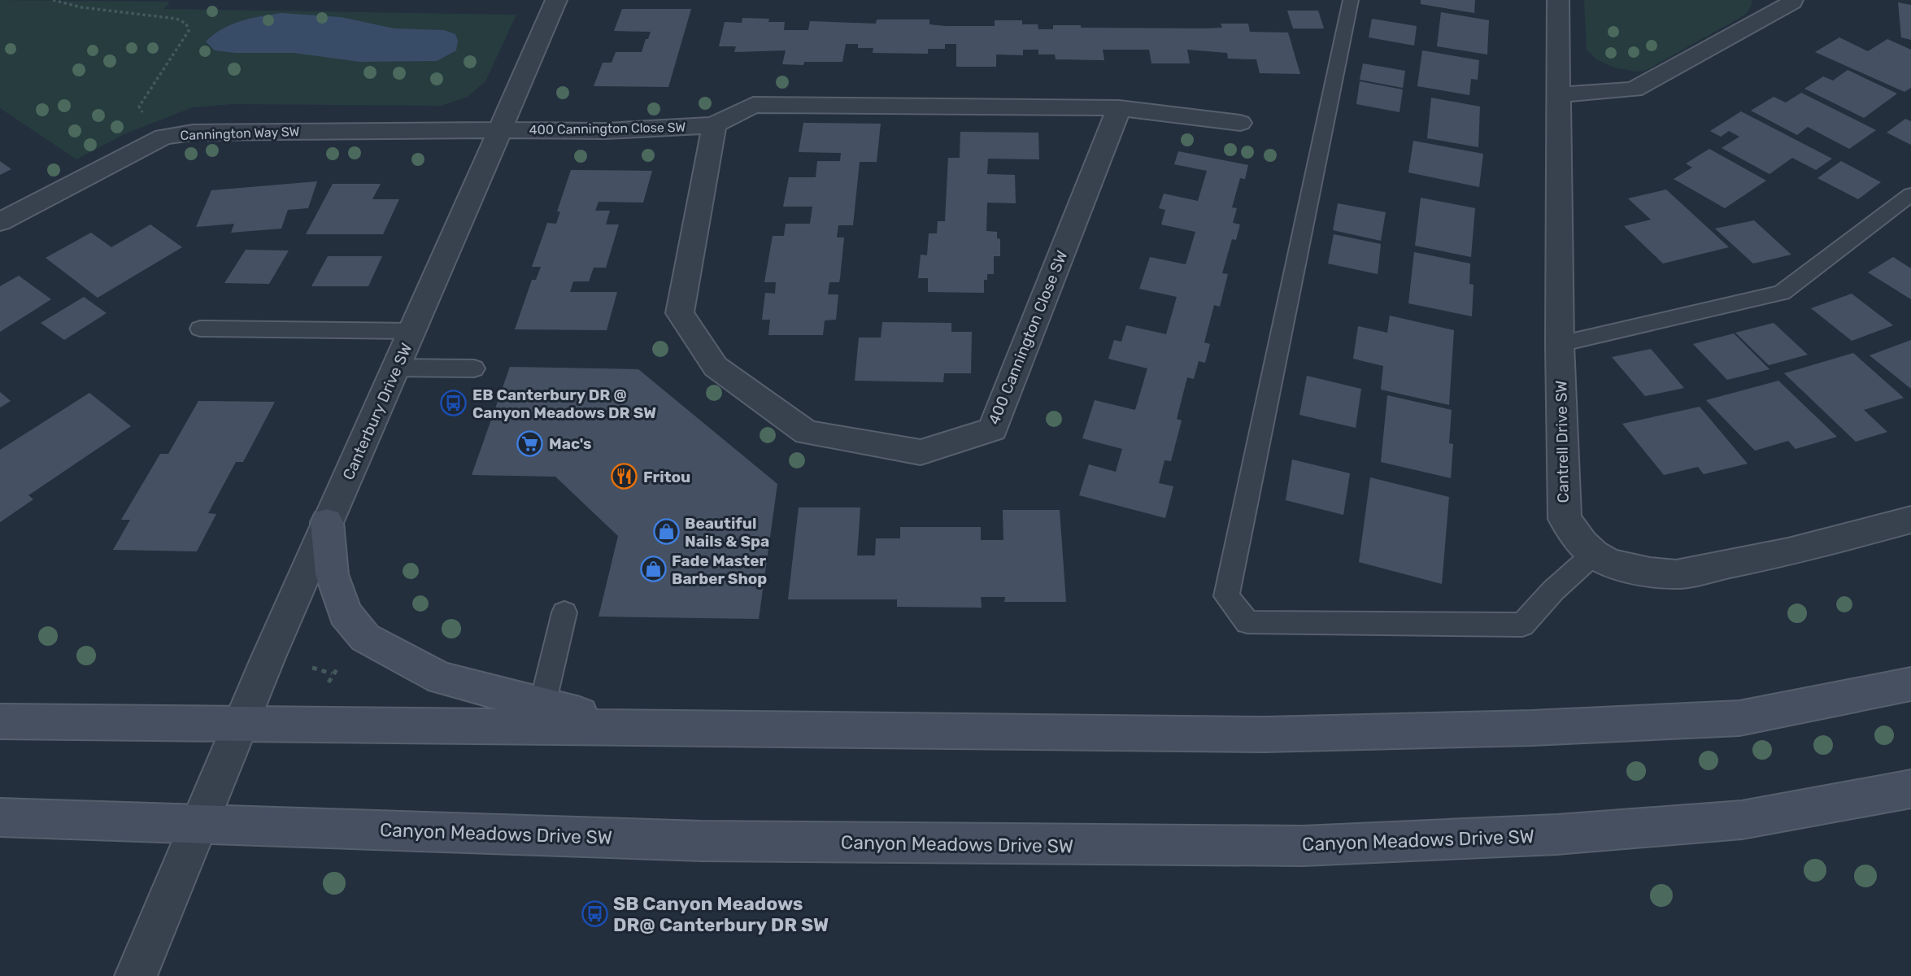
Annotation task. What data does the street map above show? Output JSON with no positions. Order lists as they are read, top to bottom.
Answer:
{
  "streets": {
    "main road": ["Canyon Meadows Drive SW"],
    "street": [
      "400 Cannington Close SW",
      "Cannington Way SW",
      "Canterbury Drive SW",
      "Cantrell Drive SW"
    ]
  },
  "crossings": [
    ["400 Cannington Close SW", "Cannington Way SW"],
    ["400 Cannington Close SW", "Canterbury Drive SW"],
    ["Cannington Way SW", "Canterbury Drive SW"],
    ["Canterbury Drive SW", "Canyon Meadows Drive SW"]
  ],
  "places": {
    "bus stop": ["EB Canterbury DR @ Canyon Meadows DR SW", "SB Canyon Meadows DR@ Canterbury DR SW"],
    "supermarket": ["Mac's"],
    "restaurant": ["Fritou"],
    "shop": ["Beautiful Nails & Spa", "Fade Master Barber Shop"]
  }
}
